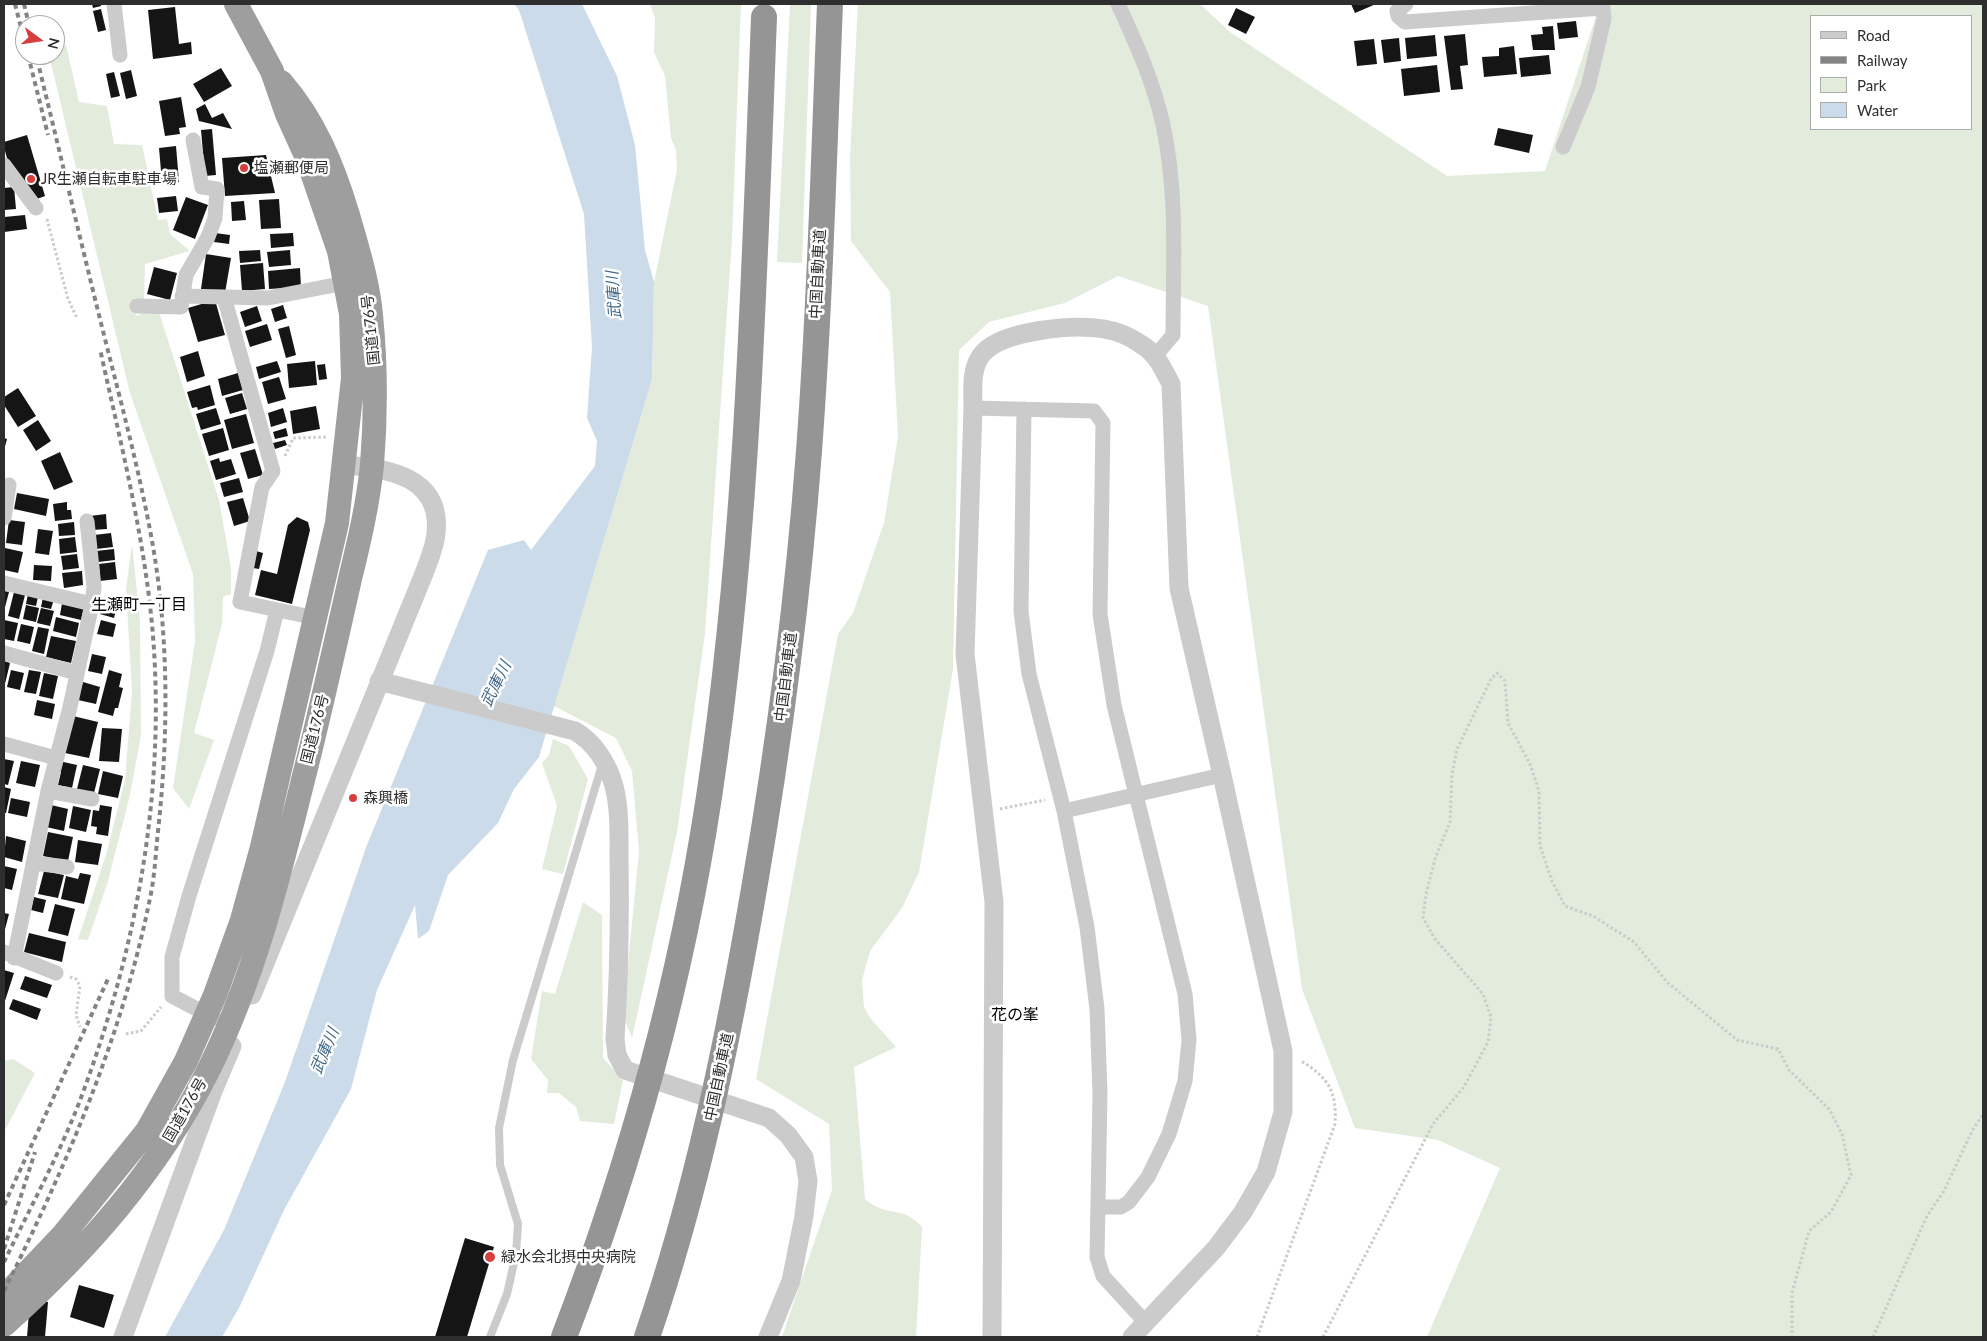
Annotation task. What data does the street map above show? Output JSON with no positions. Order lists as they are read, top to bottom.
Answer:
{
  "streets": {
    "highway": ["中国自動車道", "国道176号"]
  },
  "districts": ["生瀬町一丁目", "花の峯"],
  "water": ["武庫川"],
  "places": [
    "塩瀬郵便局",
    "JR生瀬自転車駐車場",
    "森興橋",
    "緑水会北摂中央病院"
  ],
  "legend": [
    "Road",
    "Railway",
    "Park",
    "Water"
  ],
  "north": "right"
}
